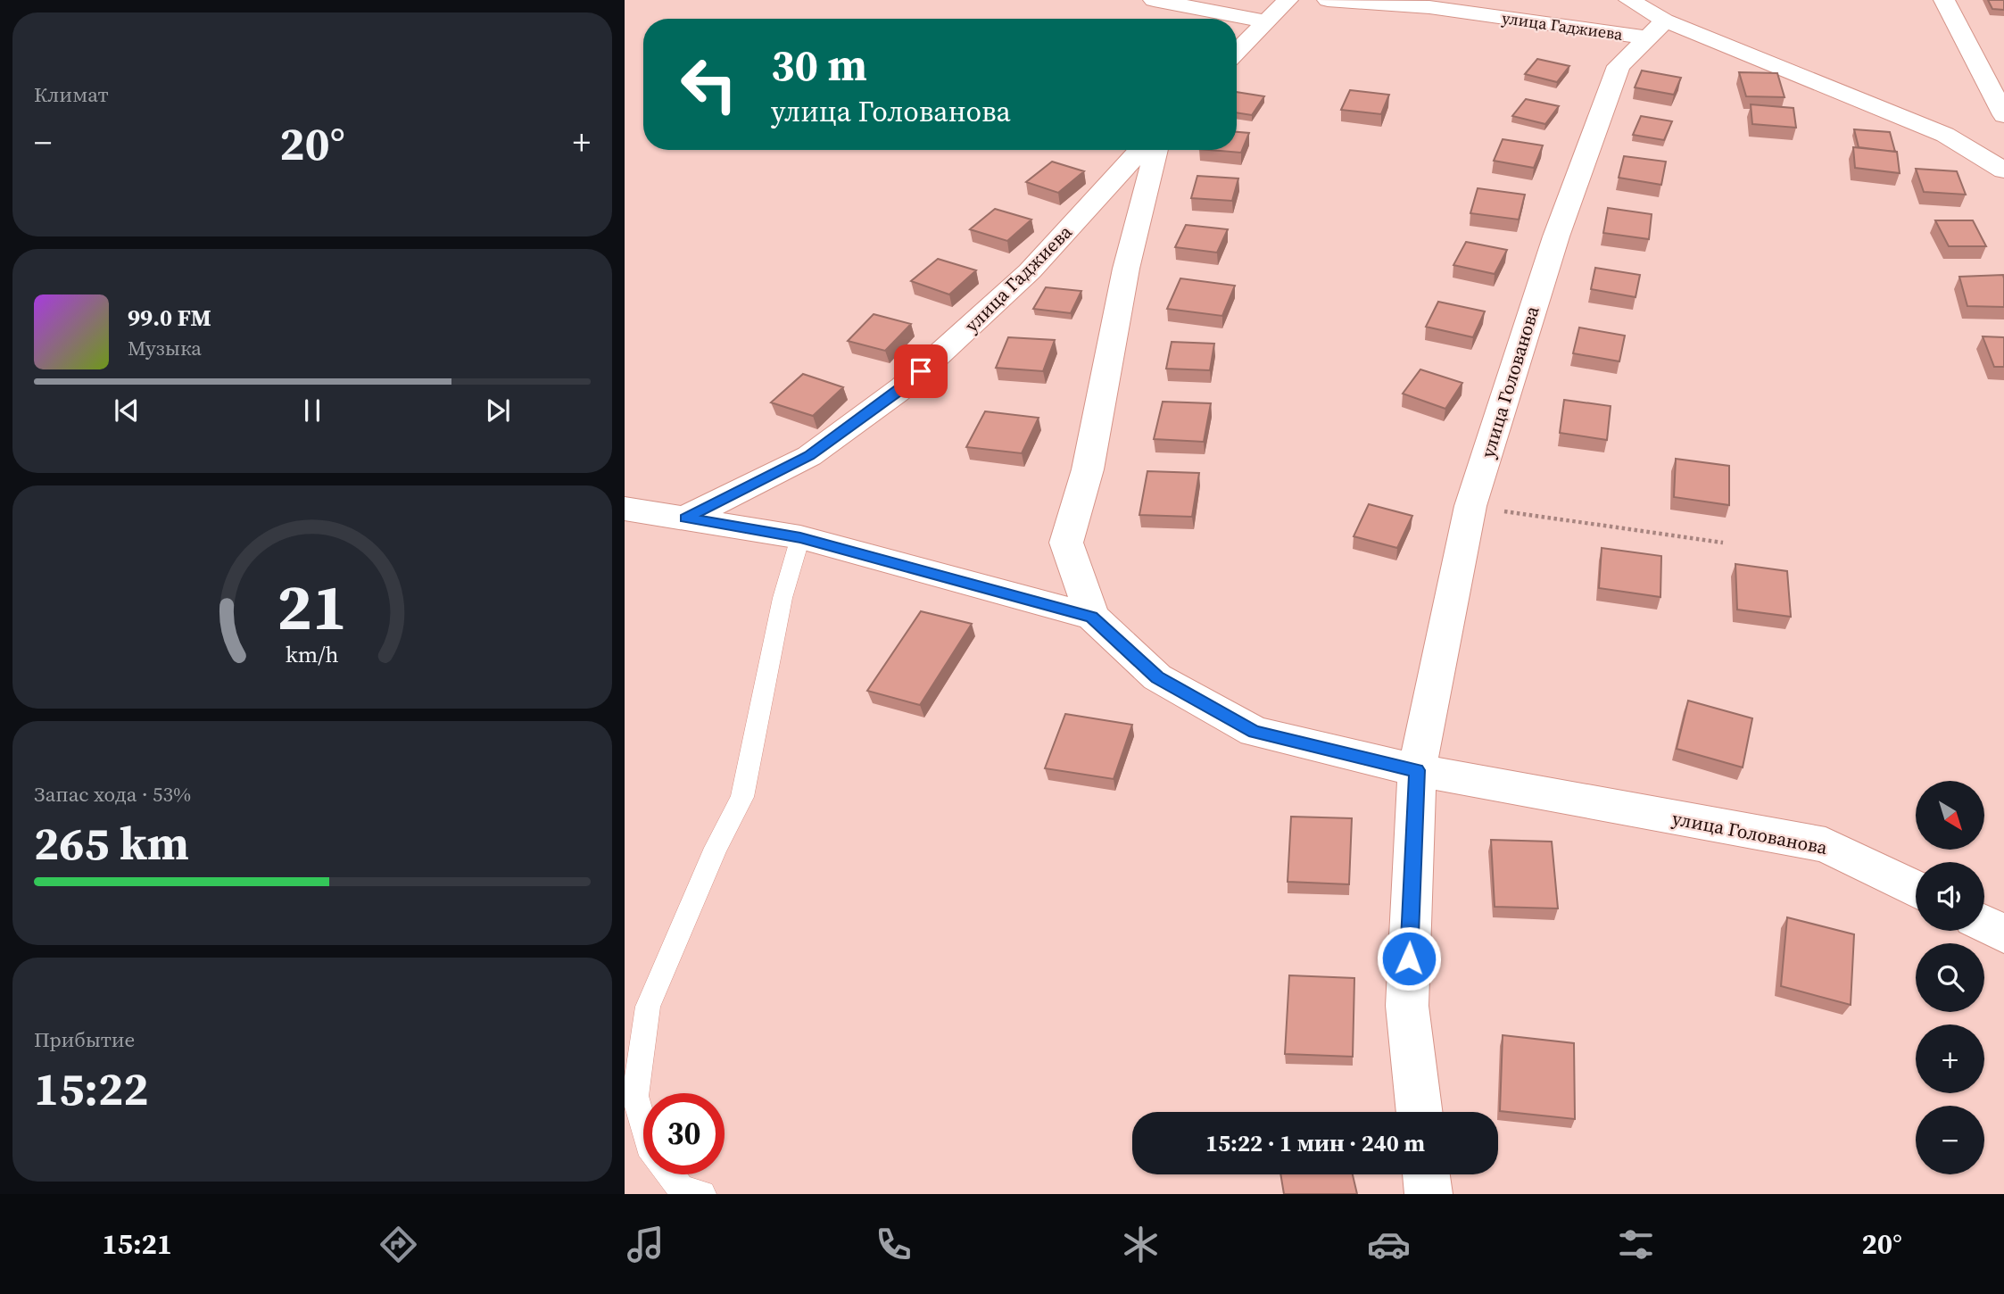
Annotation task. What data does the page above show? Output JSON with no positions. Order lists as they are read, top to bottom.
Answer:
{
  "streets": {
    "street": ["улица Гаджиева", "улица Голованова"]
  },
  "crossings": [
    ["улица Гаджиева", "улица Голованова"]
  ],
  "north": "bottom right",
  "page": {
    "tile": [
      "Климат",
      ["Запас хода · 53%", "265 km"],
      ["Прибытие", "15:22"]
    ],
    "turn": ["30 m", "улица Голованова"],
    "heat": ["−", "20°", "+"],
    "song": ["99.0 FM", "Музыка"],
    "map_buttons": ["+", "−"],
    "limit": "30",
    "trip": "15:22 · 1 мин · 240 m",
    "tabs": ["15:21", "20°"],
    "gauge": ["21", "km/h"]
  }
}
